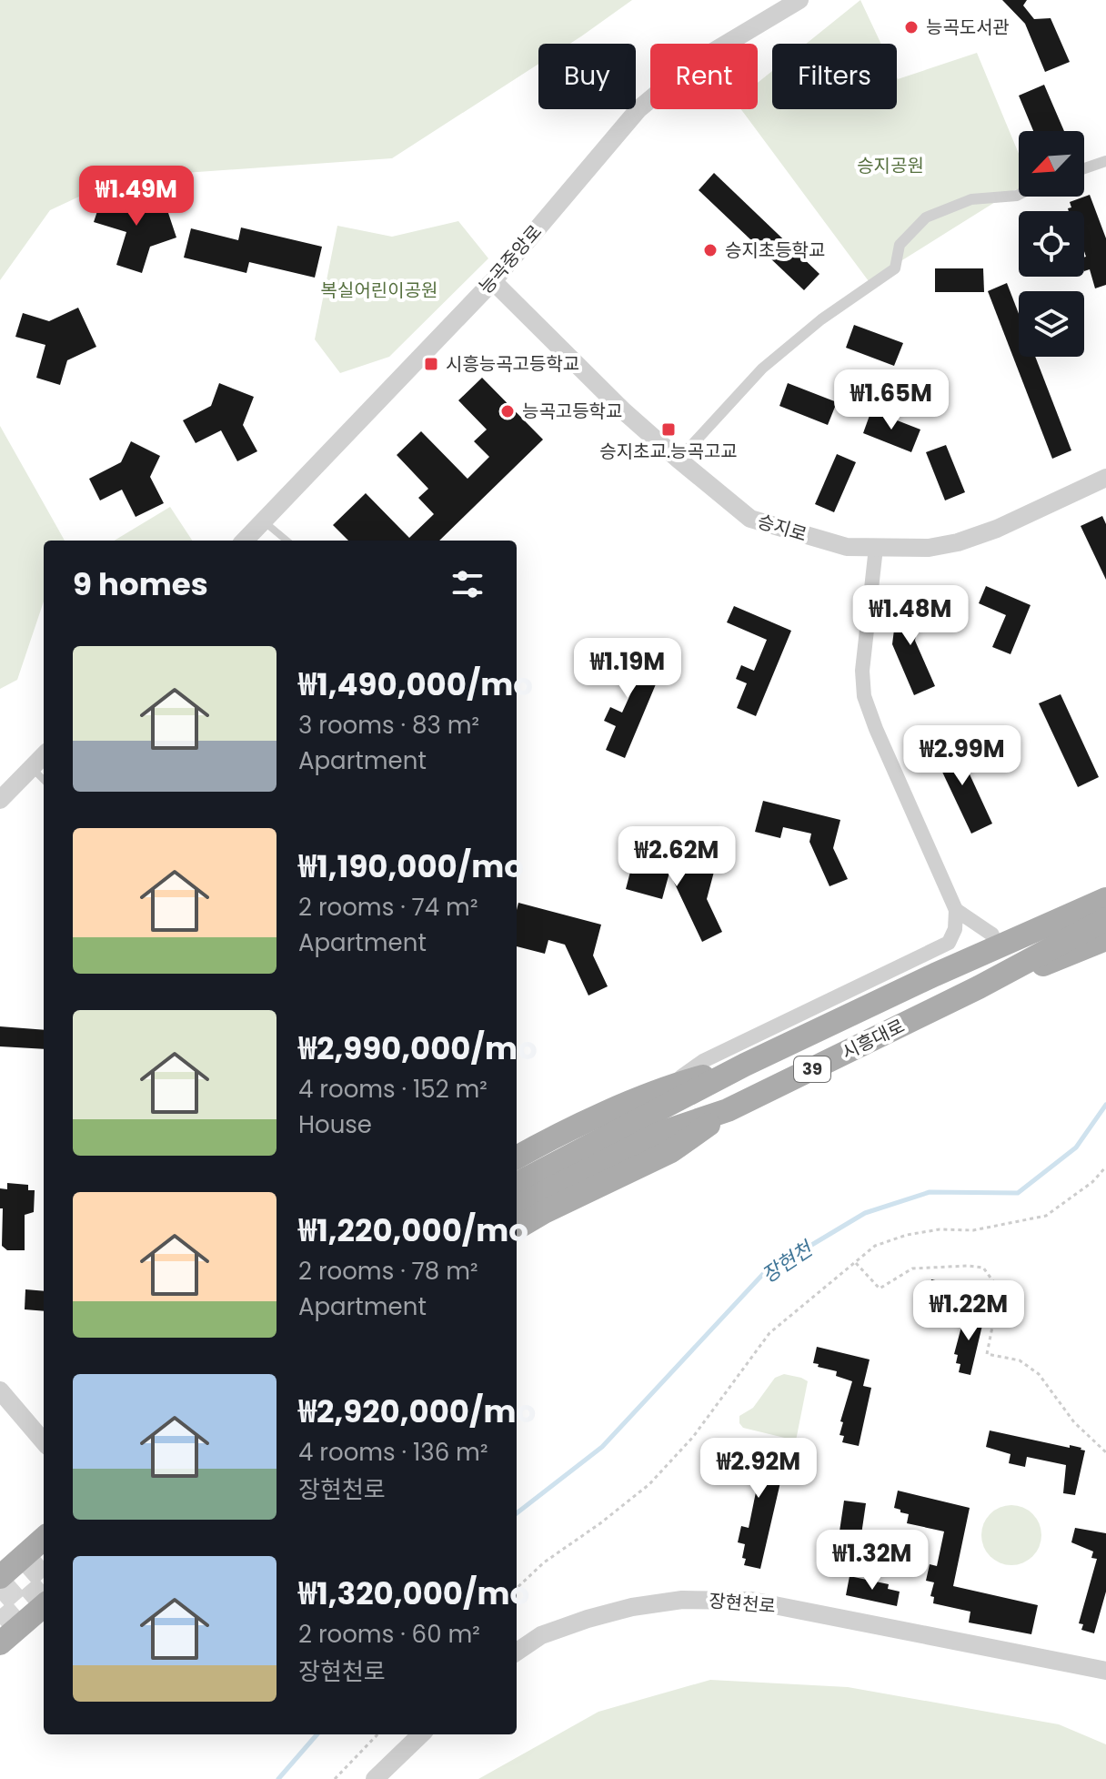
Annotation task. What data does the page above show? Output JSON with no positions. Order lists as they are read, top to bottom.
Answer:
{
  "streets": {
    "main road": ["시흥대로", "39"],
    "street": ["능곡중앙로", "승지로", "장현천로"]
  },
  "crossings": [
    ["능곡중앙로", "승지로"]
  ],
  "water": ["장현천"],
  "parks": ["승지공원", "복실어린이공원"],
  "places": {
    "other": ["능곡도서관", "승지초등학교", "능곡고등학교"],
    "transit": ["시흥능곡고등학교", "승지초교.능곡고교"]
  },
  "north": "bottom left",
  "page": {
    "chip": ["Buy", "Rent", "Filters"],
    "price": [
      "₩1.49M",
      "₩1.65M",
      "₩1.48M",
      "₩1.19M",
      "₩2.99M",
      "₩2.62M",
      "₩1.22M",
      "₩2.92M",
      "₩1.32M"
    ],
    "heading": "9 homes",
    "list": [
      {
        "name": "₩1,490,000/mo",
        "note": "3 rooms · 83 m² · Apartment"
      },
      {
        "name": "₩1,190,000/mo",
        "note": "2 rooms · 74 m² · Apartment"
      },
      {
        "name": "₩2,990,000/mo",
        "note": "4 rooms · 152 m² · House"
      },
      {
        "name": "₩1,220,000/mo",
        "note": "2 rooms · 78 m² · Apartment"
      },
      {
        "name": "₩2,920,000/mo",
        "note": "4 rooms · 136 m² · 장현천로"
      },
      {
        "name": "₩1,320,000/mo",
        "note": "2 rooms · 60 m² · 장현천로"
      }
    ]
  }
}
